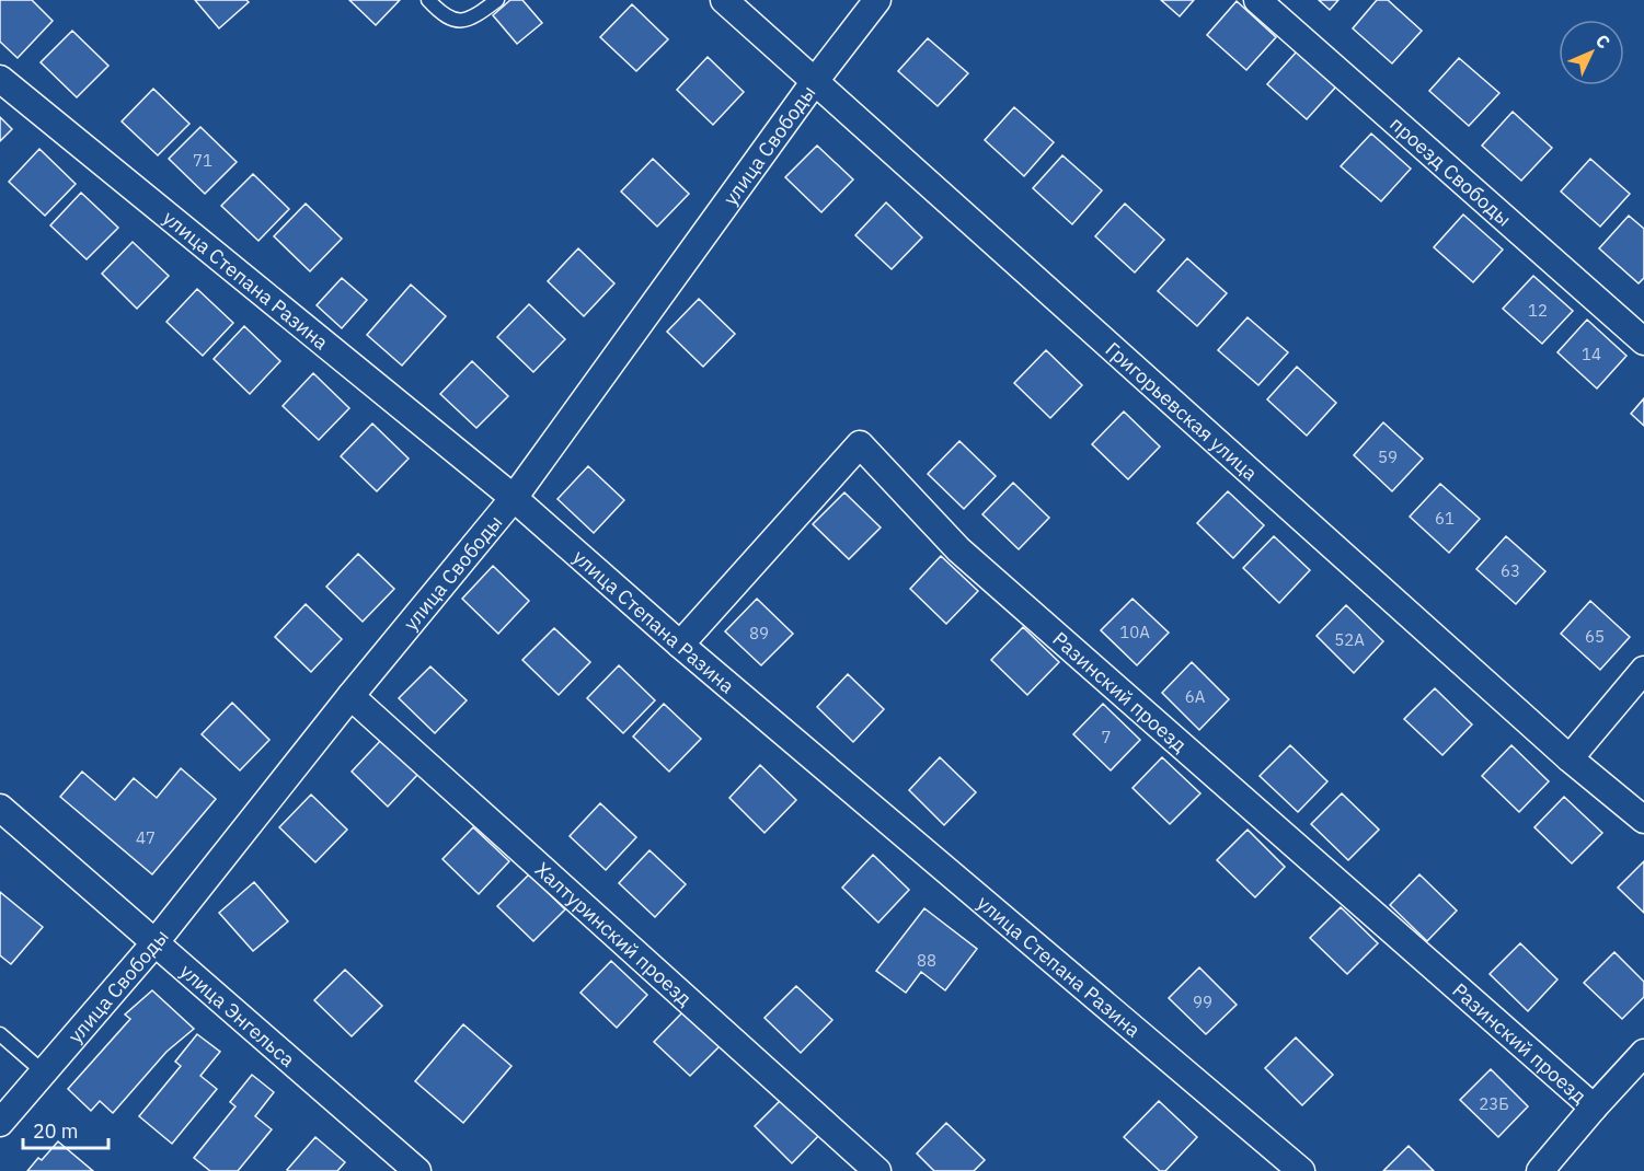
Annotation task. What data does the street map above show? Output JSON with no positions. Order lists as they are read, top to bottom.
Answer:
{
  "streets": {
    "street": [
      "улица Свободы",
      "проезд Свободы",
      "улица Степана Разина",
      "Григорьевская улица",
      "Разинский проезд",
      "Халтуринский проезд",
      "улица Энгельса"
    ]
  },
  "crossings": [
    ["улица Свободы", "улица Степана Разина"],
    ["улица Свободы", "Григорьевская улица"],
    ["улица Свободы", "Халтуринский проезд"],
    ["улица Свободы", "улица Энгельса"],
    ["улица Степана Разина", "Разинский проезд"]
  ],
  "house_numbers": [
    "71",
    "12",
    "14",
    "59",
    "61",
    "63",
    "10А",
    "89",
    "65",
    "52А",
    "6А",
    "7",
    "47",
    "88",
    "99",
    "23Б"
  ],
  "scale_bar": "20 m",
  "north": "top right"
}
